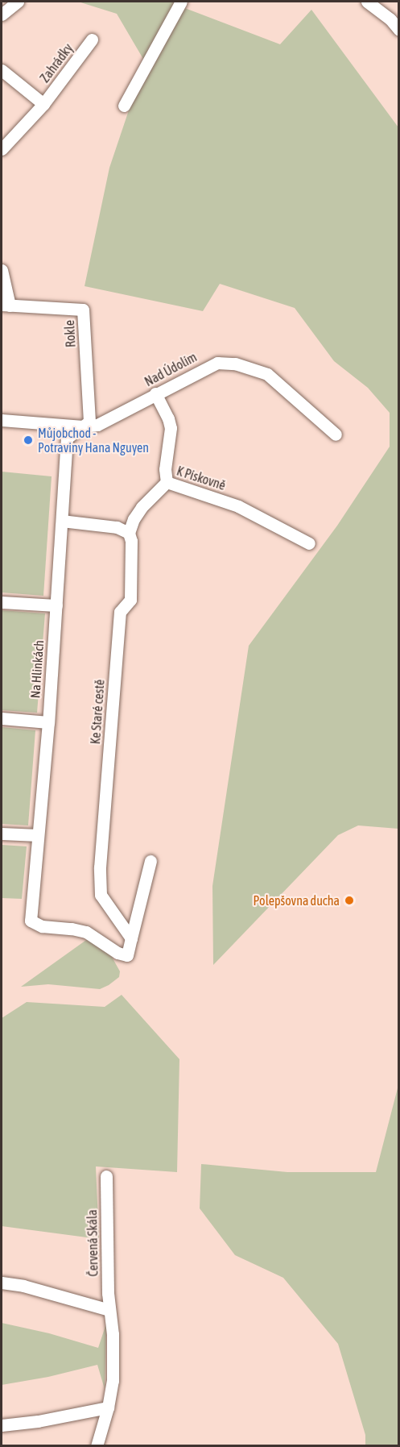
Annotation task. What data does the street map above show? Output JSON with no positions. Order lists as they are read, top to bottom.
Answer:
{
  "streets": {
    "street": [
      "Zahrádky",
      "Rokle",
      "Nad Údolím",
      "K Pískovně",
      "Na Hlinkách",
      "Ke Staré cestě",
      "Červená Skála"
    ]
  },
  "crossings": [
    ["Rokle", "Nad Údolím"],
    ["Rokle", "Na Hlinkách"],
    ["Nad Údolím", "K Pískovně"],
    ["Nad Údolím", "Na Hlinkách"],
    ["Na Hlinkách", "Ke Staré cestě"]
  ],
  "places": ["Můjobchod - Potraviny Hana Nguyen", "Polepšovna ducha"]
}
